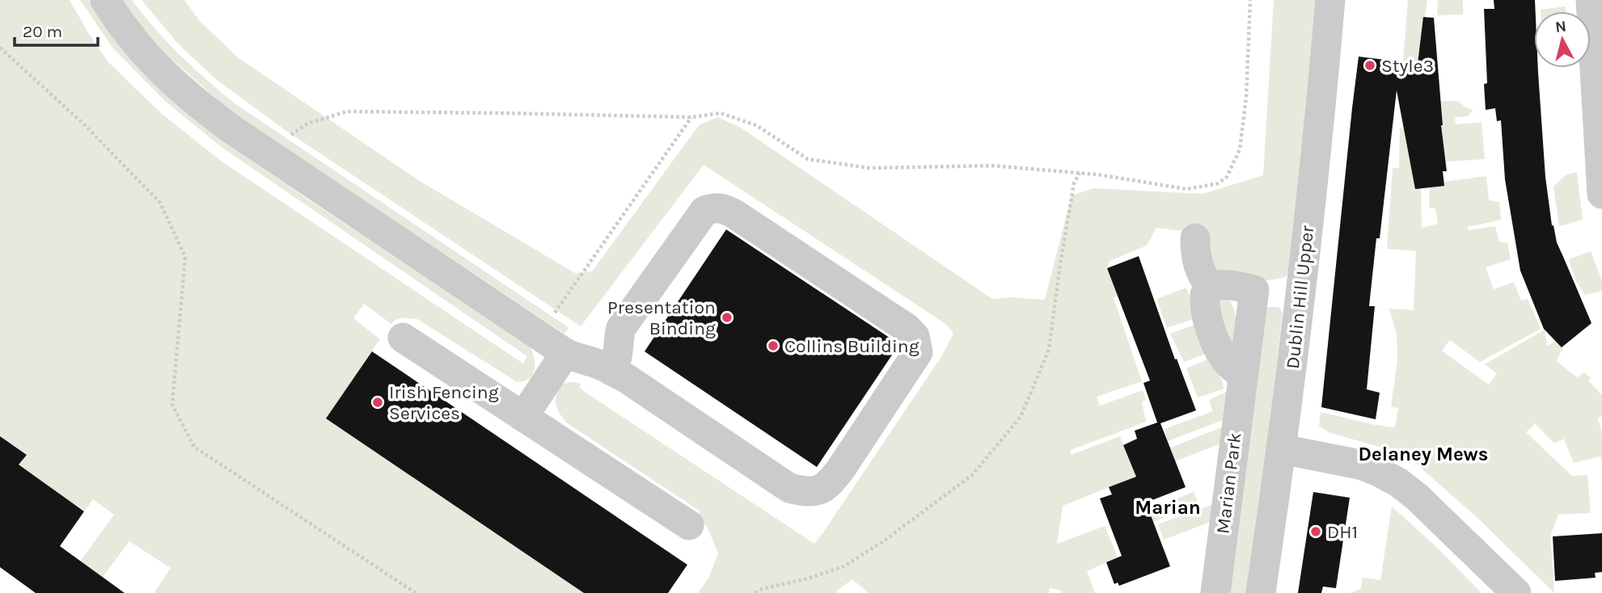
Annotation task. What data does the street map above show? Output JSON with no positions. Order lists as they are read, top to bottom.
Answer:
{
  "streets": {
    "street": ["Dublin Hill Upper", "Marian Park"]
  },
  "districts": ["Delaney Mews", "Marian"],
  "places": [
    "Style3",
    "Presentation Binding",
    "Collins Building",
    "Irish Fencing Services",
    "DH1"
  ],
  "scale_bar": "20 m",
  "north": "top"
}
